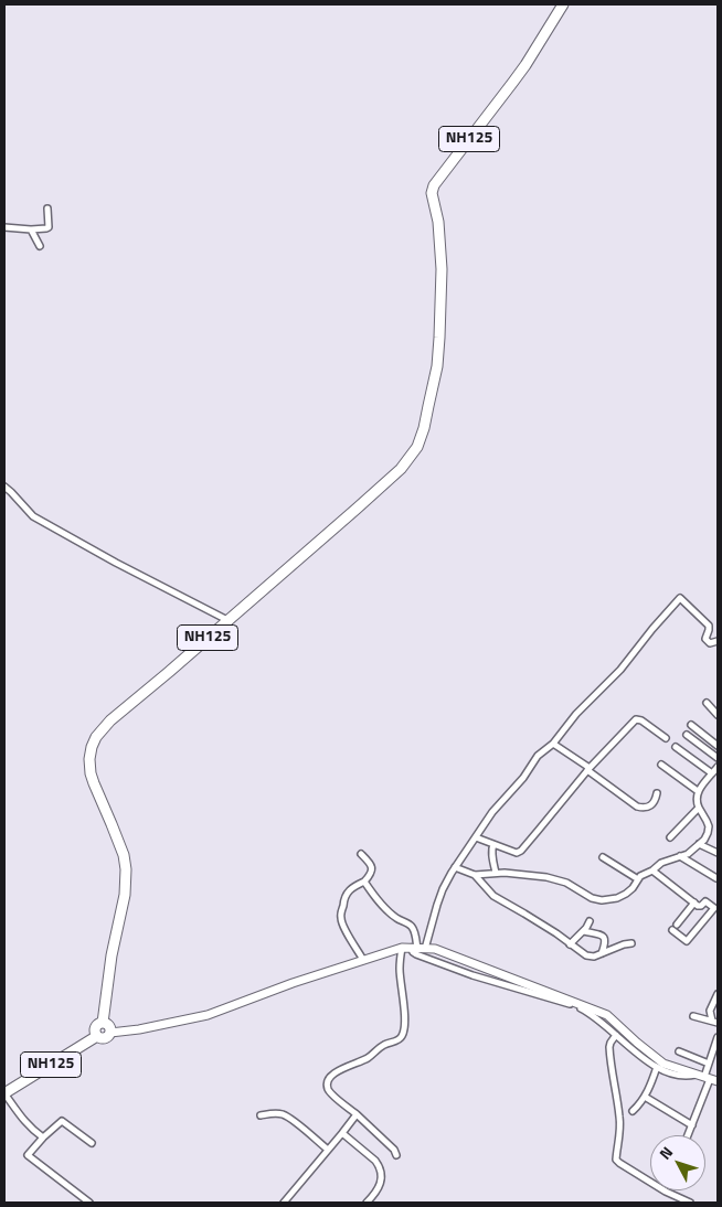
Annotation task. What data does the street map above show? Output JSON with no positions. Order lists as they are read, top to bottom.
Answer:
{
  "streets": {
    "highway": ["NH125"]
  },
  "north": "top left"
}
